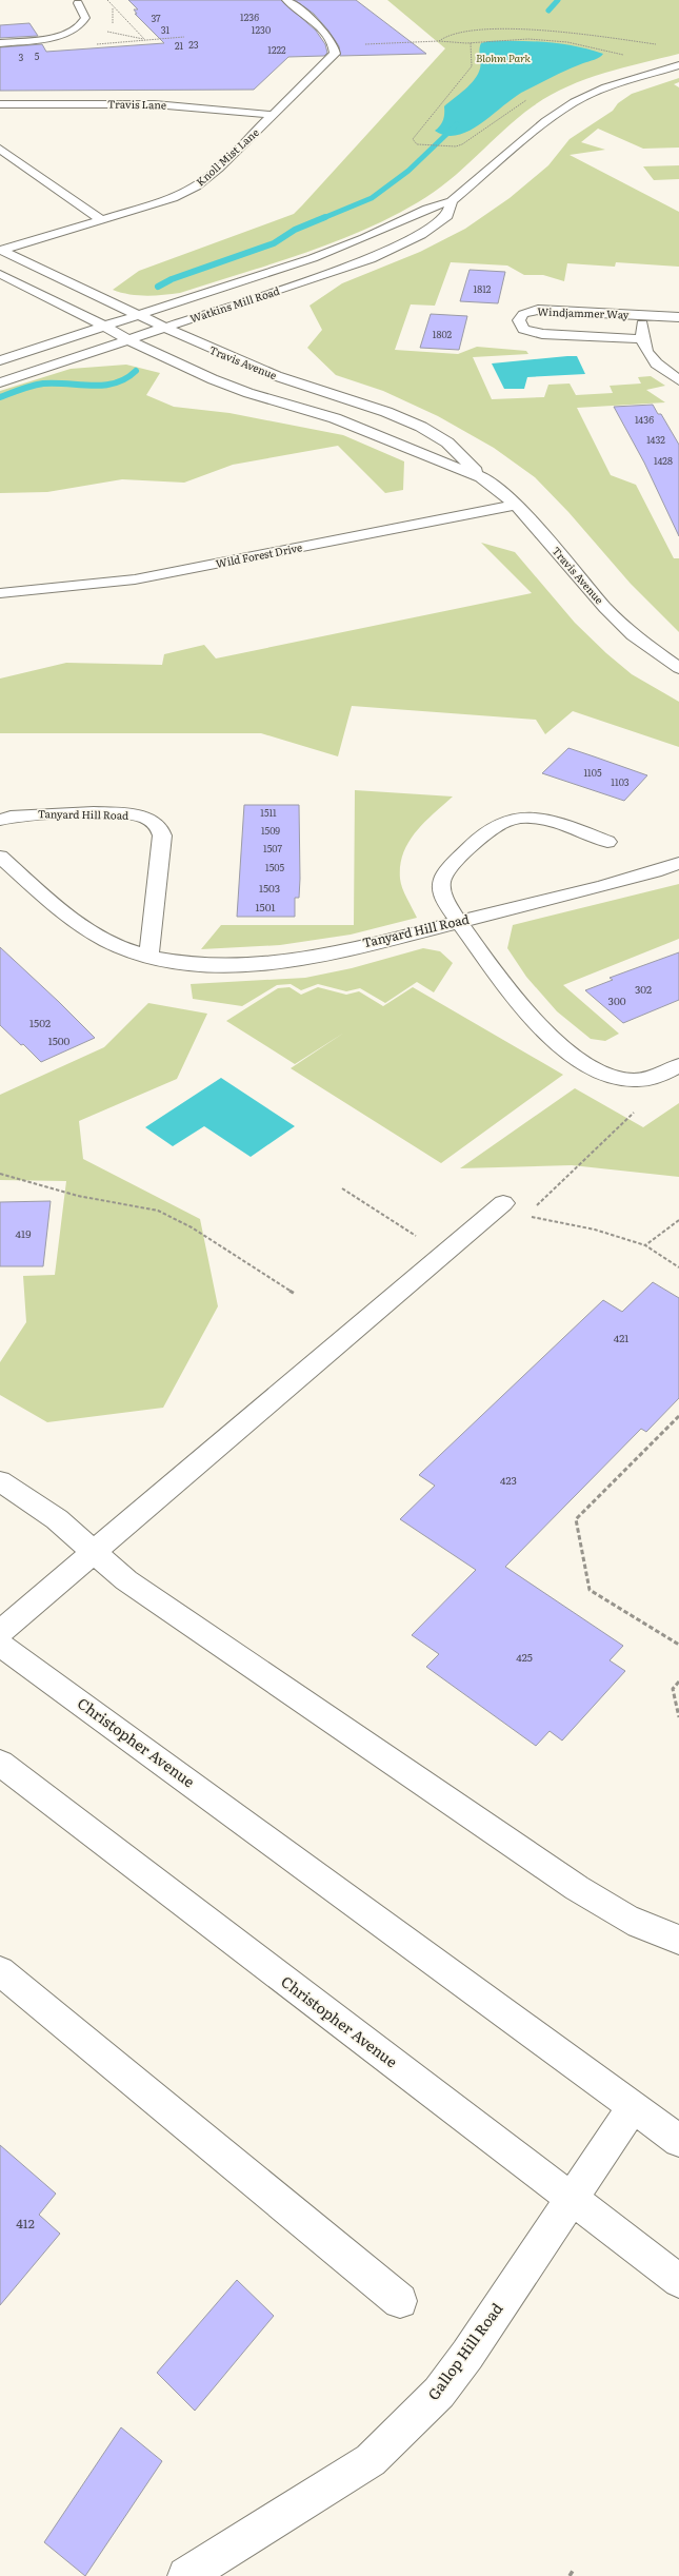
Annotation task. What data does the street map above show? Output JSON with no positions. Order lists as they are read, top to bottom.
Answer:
{
  "streets": {
    "street": [
      "Travis Lane",
      "Knoll Mist Lane",
      "Watkins Mill Road",
      "Windjammer Way",
      "Travis Avenue",
      "Wild Forest Drive",
      "Tanyard Hill Road",
      "Christopher Avenue",
      "Gallop Hill Road"
    ]
  },
  "crossings": [
    ["Travis Lane", "Knoll Mist Lane"],
    ["Knoll Mist Lane", "Travis Avenue"],
    ["Watkins Mill Road", "Travis Avenue"],
    ["Travis Avenue", "Wild Forest Drive"],
    ["Christopher Avenue", "Gallop Hill Road"]
  ],
  "parks": ["Blohm Park"],
  "house_numbers": [
    "1236",
    "37",
    "31",
    "1230",
    "23",
    "21",
    "1222",
    "5",
    "3",
    "1812",
    "1802",
    "1436",
    "1432",
    "1428",
    "1105",
    "1103",
    "1511",
    "1509",
    "1507",
    "1505",
    "1503",
    "1501",
    "302",
    "300",
    "1502",
    "1500",
    "419",
    "421",
    "423",
    "425",
    "412"
  ]
}
